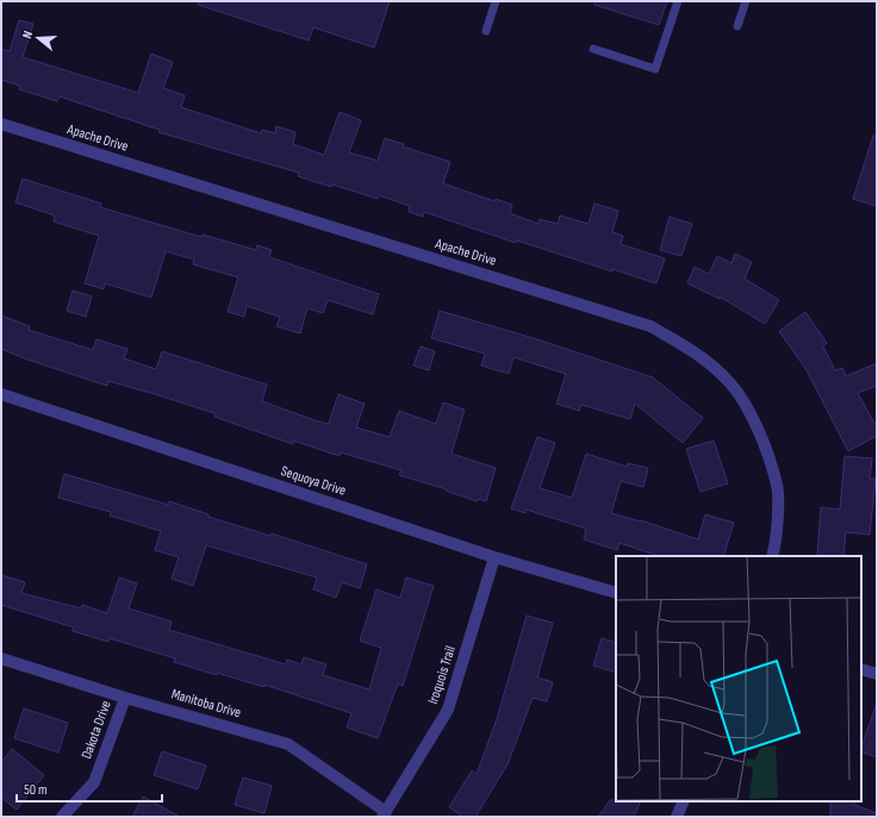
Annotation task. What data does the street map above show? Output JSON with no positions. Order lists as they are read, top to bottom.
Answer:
{
  "streets": {
    "street": [
      "Apache Drive",
      "Sequoya Drive",
      "Iroquois Trail",
      "Manitoba Drive",
      "Dakota Drive"
    ]
  },
  "crossings": [
    ["Sequoya Drive", "Iroquois Trail"],
    ["Iroquois Trail", "Manitoba Drive"],
    ["Manitoba Drive", "Dakota Drive"]
  ],
  "scale_bar": "50 m",
  "north": "left"
}
